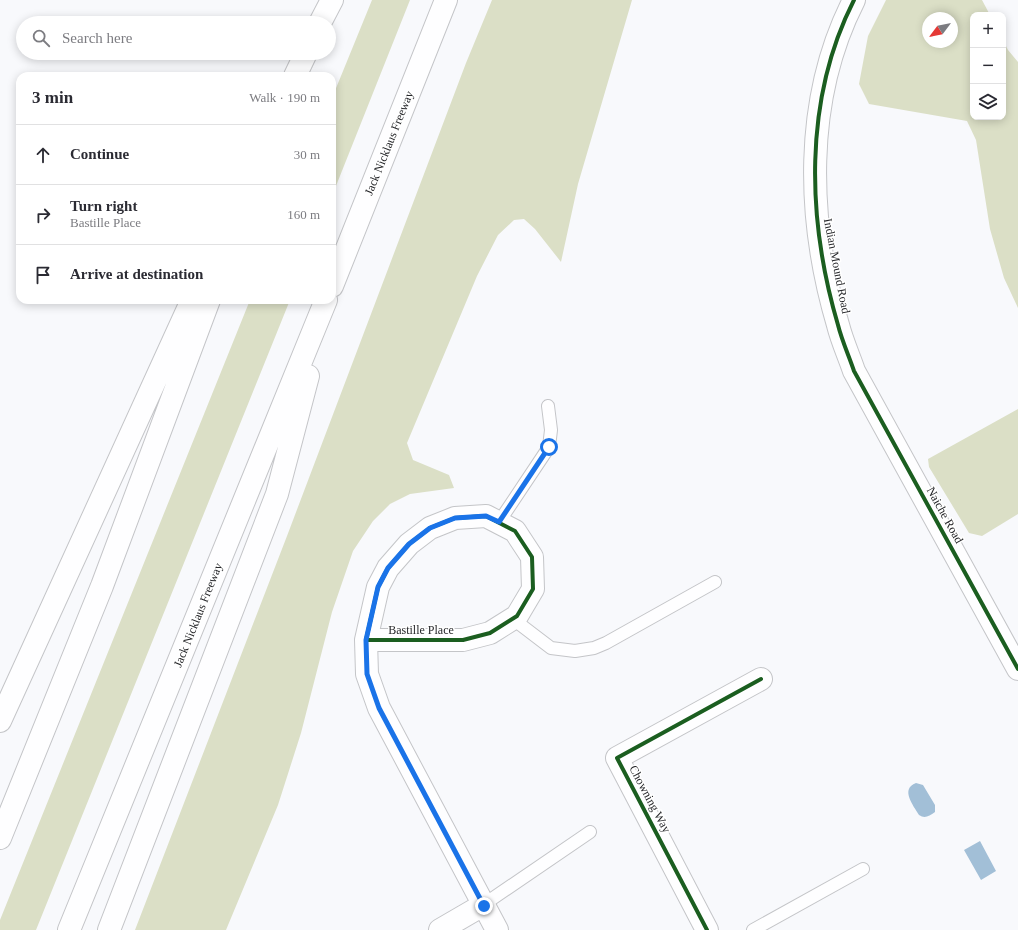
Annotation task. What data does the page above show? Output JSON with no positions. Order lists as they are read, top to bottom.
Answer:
{
  "streets": {
    "main road": [
      "Jack Nicklaus Freeway",
      "Indian Mound Road",
      "Naiche Road",
      "Bastille Place",
      "Chowning Way"
    ]
  },
  "crossings": [
    ["Indian Mound Road", "Naiche Road"]
  ],
  "north": "bottom left",
  "page": {
    "map_buttons": ["+", "−"],
    "search": "Search here",
    "heading": ["3 min", "Walk · 190 m"],
    "list": [
      ["Continue", "30 m"],
      ["Turn right", "Bastille Place", "160 m"],
      "Arrive at destination"
    ]
  }
}
